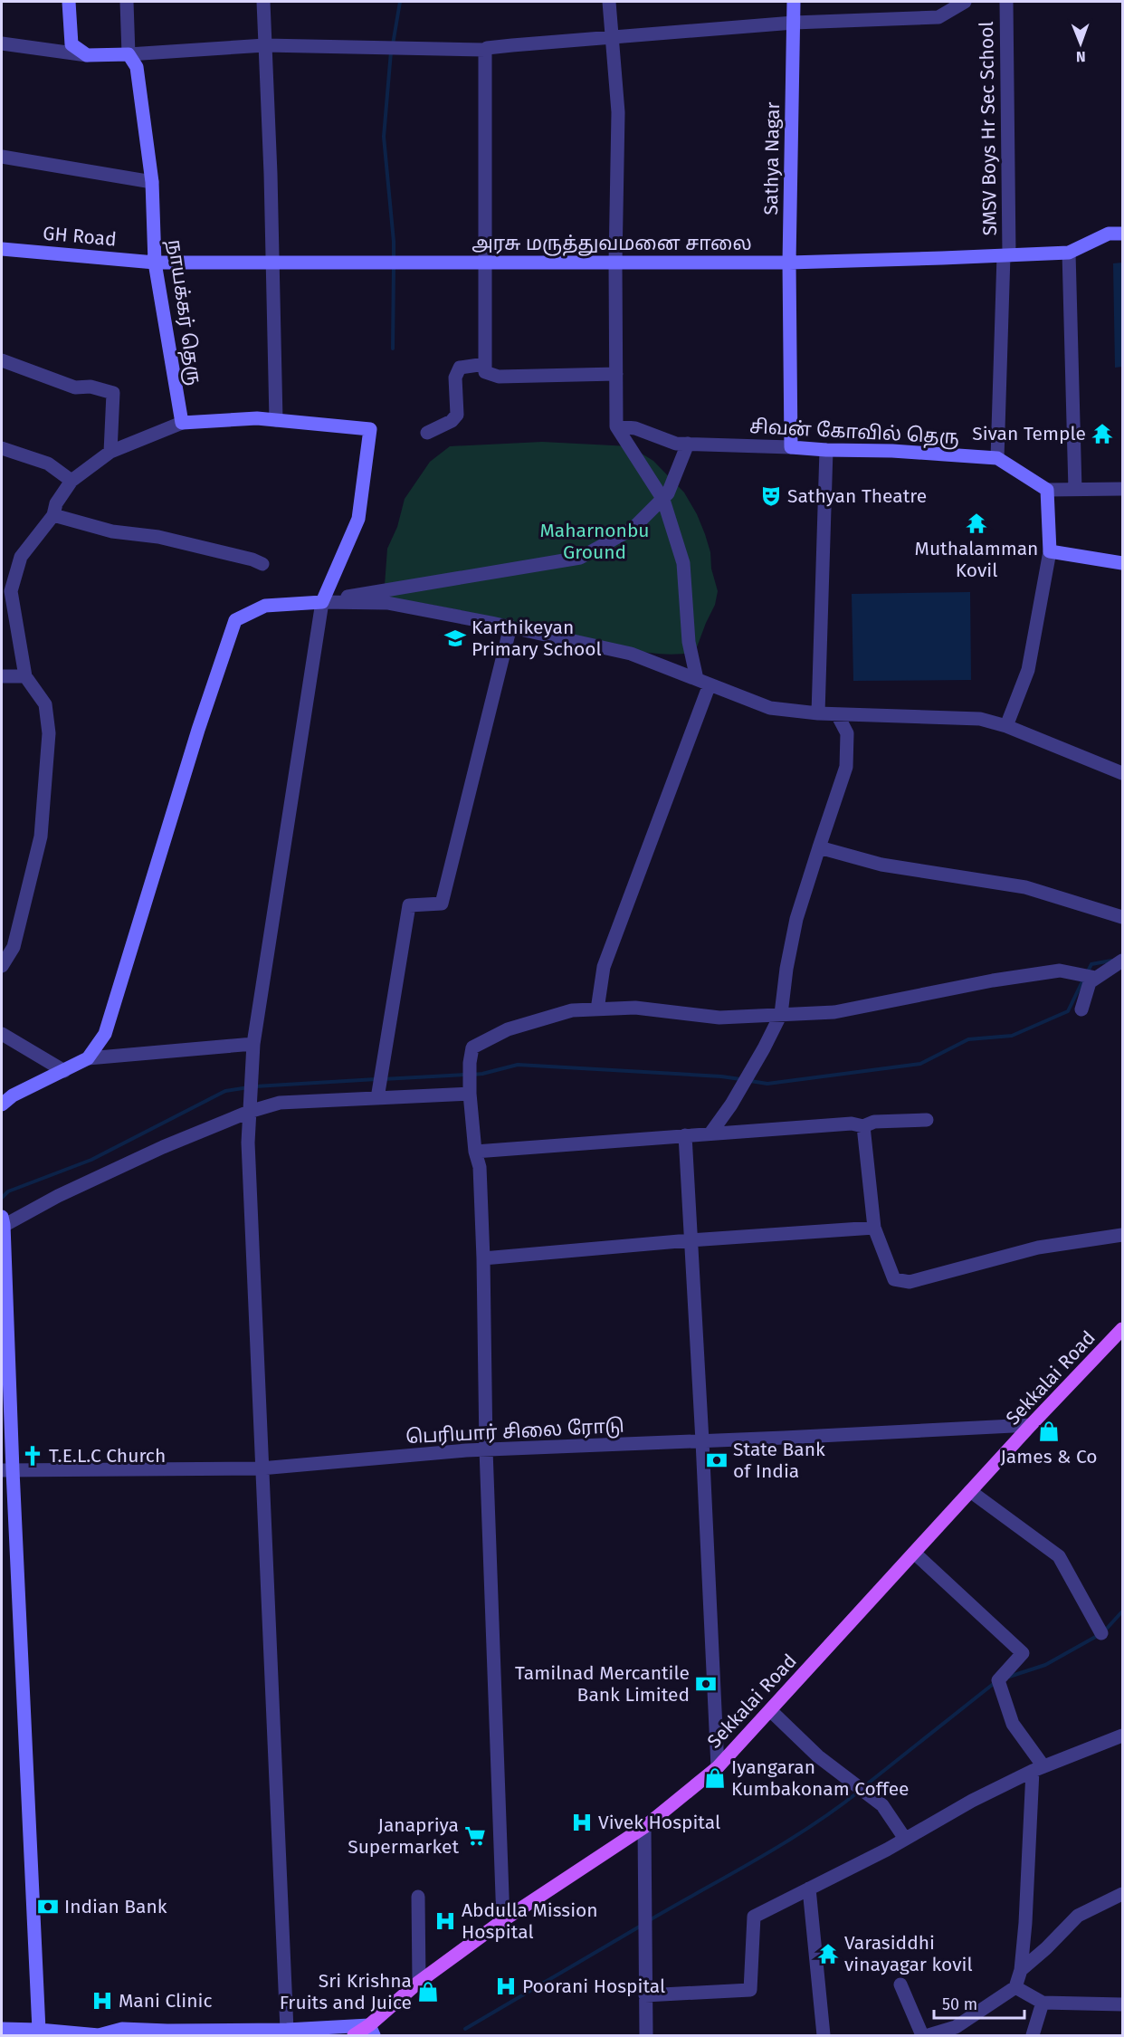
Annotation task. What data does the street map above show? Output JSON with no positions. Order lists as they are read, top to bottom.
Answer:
{
  "streets": {
    "main road": ["Sekkalai Road"],
    "street": [
      "SMSV Boys Hr Sec School",
      "Sathya Nagar",
      "GH Road",
      "அரசு மருத்துவமனை சாலை",
      "நாயக்கர் தெரு",
      "சிவன் கோவில் தெரு",
      "பெரியார் சிலை ரோடு"
    ]
  },
  "crossings": [
    ["SMSV Boys Hr Sec School", "அரசு மருத்துவமனை சாலை"],
    ["SMSV Boys Hr Sec School", "சிவன் கோவில் தெரு"],
    ["Sathya Nagar", "அரசு மருத்துவமனை சாலை"],
    ["Sathya Nagar", "சிவன் கோவில் தெரு"],
    ["GH Road", "அரசு மருத்துவமனை சாலை"],
    ["GH Road", "நாயக்கர் தெரு"],
    ["அரசு மருத்துவமனை சாலை", "நாயக்கர் தெரு"],
    ["Sekkalai Road", "பெரியார் சிலை ரோடு"]
  ],
  "parks": ["Maharnonbu Ground"],
  "places": {
    "temple": ["Sivan Temple", "Muthalamman Kovil", "Varasiddhi vinayagar kovil"],
    "theatre": ["Sathyan Theatre"],
    "school or university": ["Karthikeyan Primary School"],
    "shop": ["James & Co", "Iyangaran Kumbakonam Coffee", "Sri Krishna Fruits and Juice"],
    "church": ["T.E.L.C Church"],
    "bank": ["State Bank of India", "Tamilnad Mercantile Bank Limited", "Indian Bank"],
    "hospital": [
      "Vivek Hospital",
      "Abdulla Mission Hospital",
      "Poorani Hospital",
      "Mani Clinic"
    ],
    "supermarket": ["Janapriya Supermarket"]
  },
  "scale_bar": "50 m",
  "north": "bottom"
}
